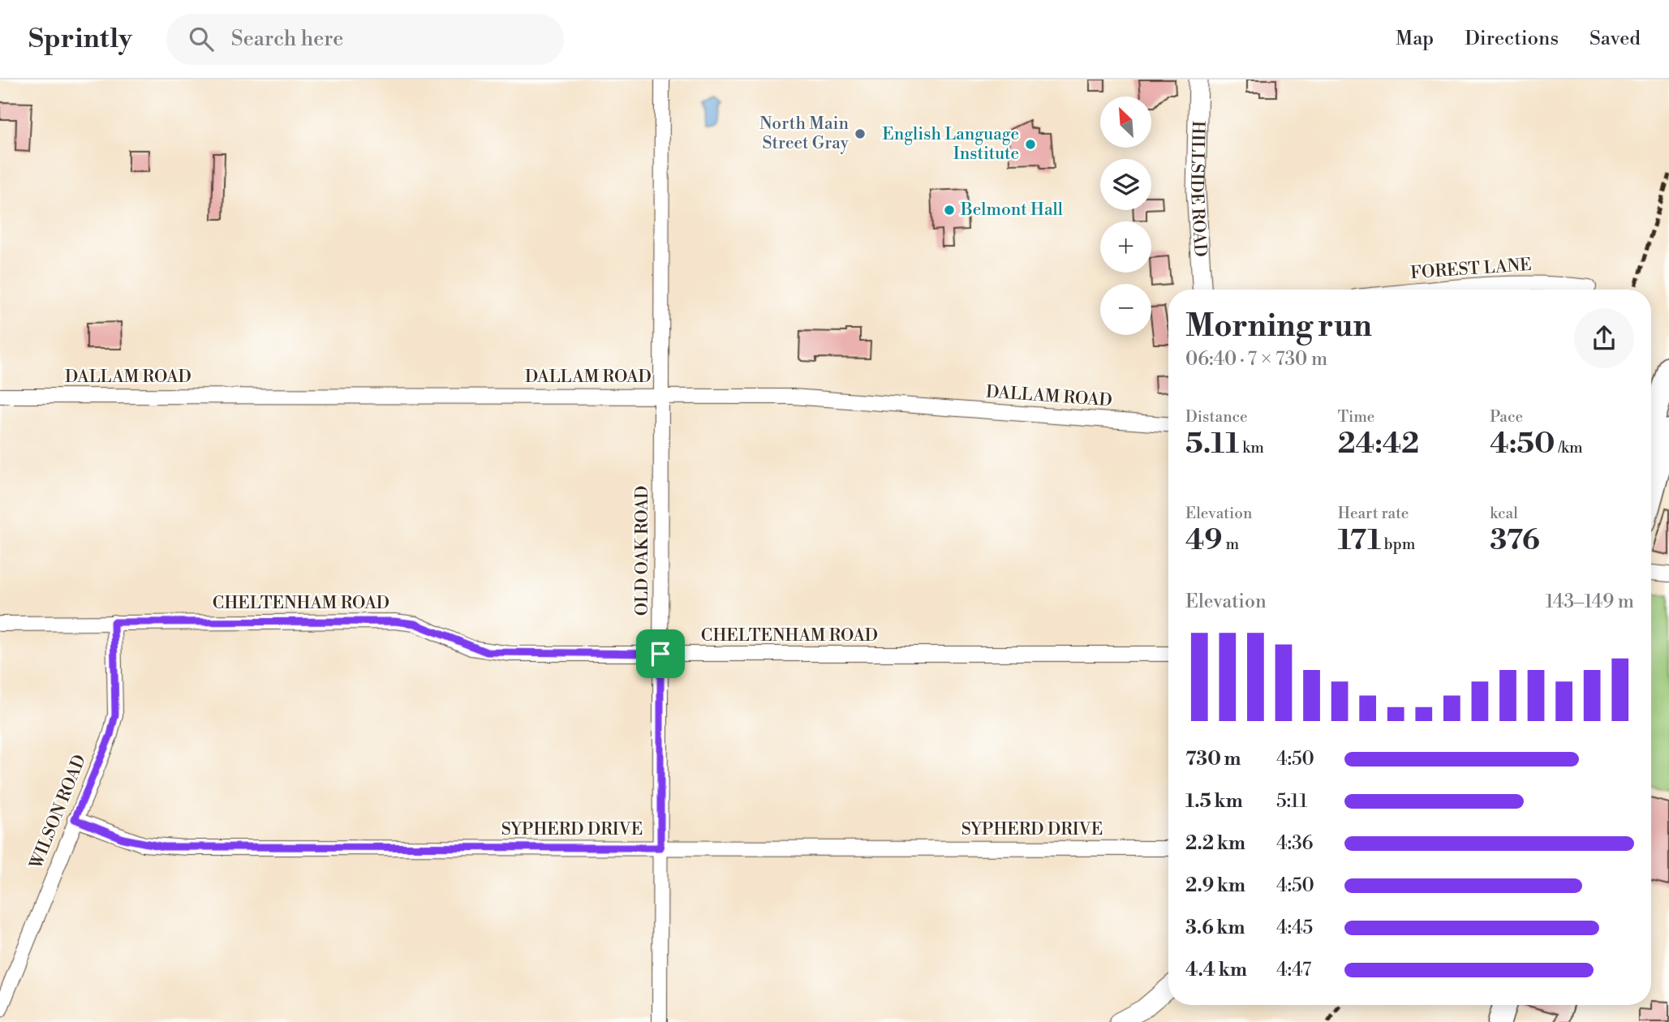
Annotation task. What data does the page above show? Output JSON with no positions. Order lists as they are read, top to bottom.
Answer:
{
  "streets": {
    "street": [
      "HILLSIDE ROAD",
      "FOREST LANE",
      "DALLAM ROAD",
      "OLD OAK ROAD",
      "CHELTENHAM ROAD",
      "WILSON ROAD",
      "SYPHERD DRIVE"
    ]
  },
  "crossings": [
    ["DALLAM ROAD", "OLD OAK ROAD"],
    ["OLD OAK ROAD", "CHELTENHAM ROAD"],
    ["OLD OAK ROAD", "SYPHERD DRIVE"],
    ["CHELTENHAM ROAD", "WILSON ROAD"],
    ["WILSON ROAD", "SYPHERD DRIVE"]
  ],
  "places": ["North Main Street Gray", "English Language Institute", "Belmont Hall"],
  "north": "top left",
  "page": {
    "header": "Sprintly",
    "search": "Search here",
    "nav": ["Map", "Directions", "Saved"],
    "map_buttons": ["+", "−"],
    "heading": ["Morning run", "06:40 · 7 × 730 m"],
    "stats": [
      ["Distance", "5.11 km"],
      ["Time", "24:42"],
      ["Pace", "4:50 /km"],
      ["Elevation", "49 m"],
      ["Heart rate", "171 bpm"],
      ["kcal", "376"]
    ],
    "chart": ["Elevation", "143–149 m"],
    "list": [
      {
        "name": "730 m",
        "note": "4:50"
      },
      {
        "name": "1.5 km",
        "note": "5:11"
      },
      {
        "name": "2.2 km",
        "note": "4:36"
      },
      {
        "name": "2.9 km",
        "note": "4:50"
      },
      {
        "name": "3.6 km",
        "note": "4:45"
      },
      {
        "name": "4.4 km",
        "note": "4:47"
      }
    ]
  }
}
